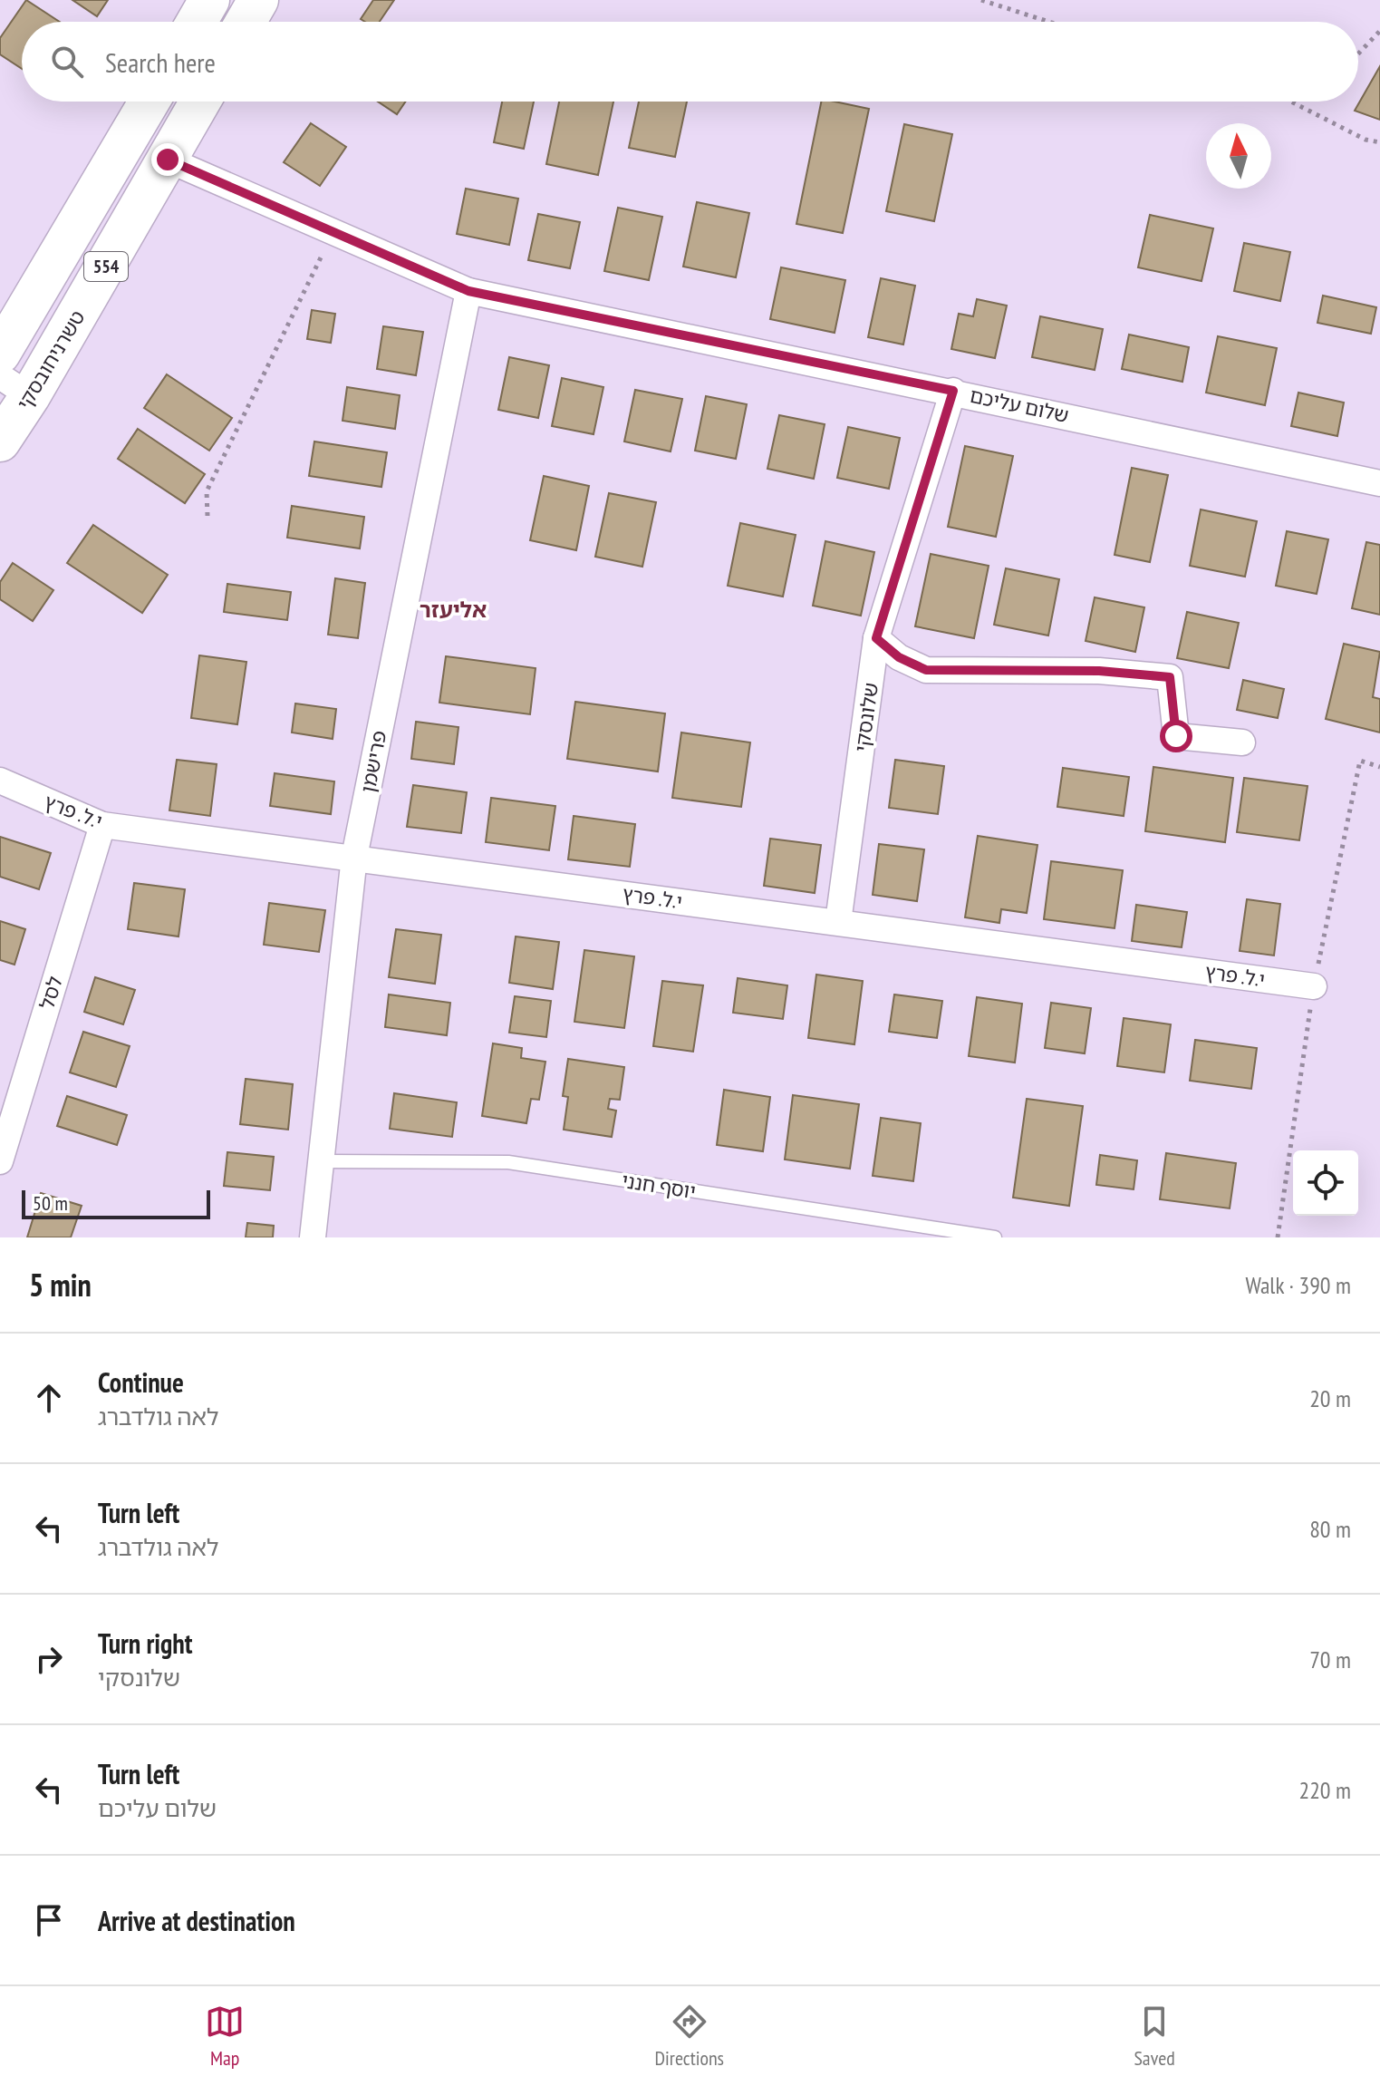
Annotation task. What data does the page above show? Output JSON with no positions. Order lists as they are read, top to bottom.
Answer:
{
  "streets": {
    "main road": ["554", "טשרניחובסקי"],
    "street": [
      "שלום עליכם",
      "שלונסקי",
      "פרישמן",
      "י.ל. פרץ",
      "לסל"
    ],
    "lane": ["יוסף חנני"]
  },
  "crossings": [
    ["טשרניחובסקי", "שלום עליכם"],
    ["שלום עליכם", "שלונסקי"],
    ["שלום עליכם", "פרישמן"],
    ["שלונסקי", "י.ל. פרץ"],
    ["פרישמן", "י.ל. פרץ"],
    ["פרישמן", "יוסף חנני"],
    ["י.ל. פרץ", "לסל"]
  ],
  "districts": ["אליעזר"],
  "scale_bar": "50 m",
  "north": "top",
  "page": {
    "search": "Search here",
    "scale": "50 m",
    "heading": ["5 min", "Walk · 390 m"],
    "list": [
      ["Continue", "לאה גולדברג", "20 m"],
      ["Turn left", "לאה גולדברג", "80 m"],
      ["Turn right", "שלונסקי", "70 m"],
      ["Turn left", "שלום עליכם", "220 m"],
      "Arrive at destination"
    ],
    "nav": ["Map", "Directions", "Saved"]
  }
}
